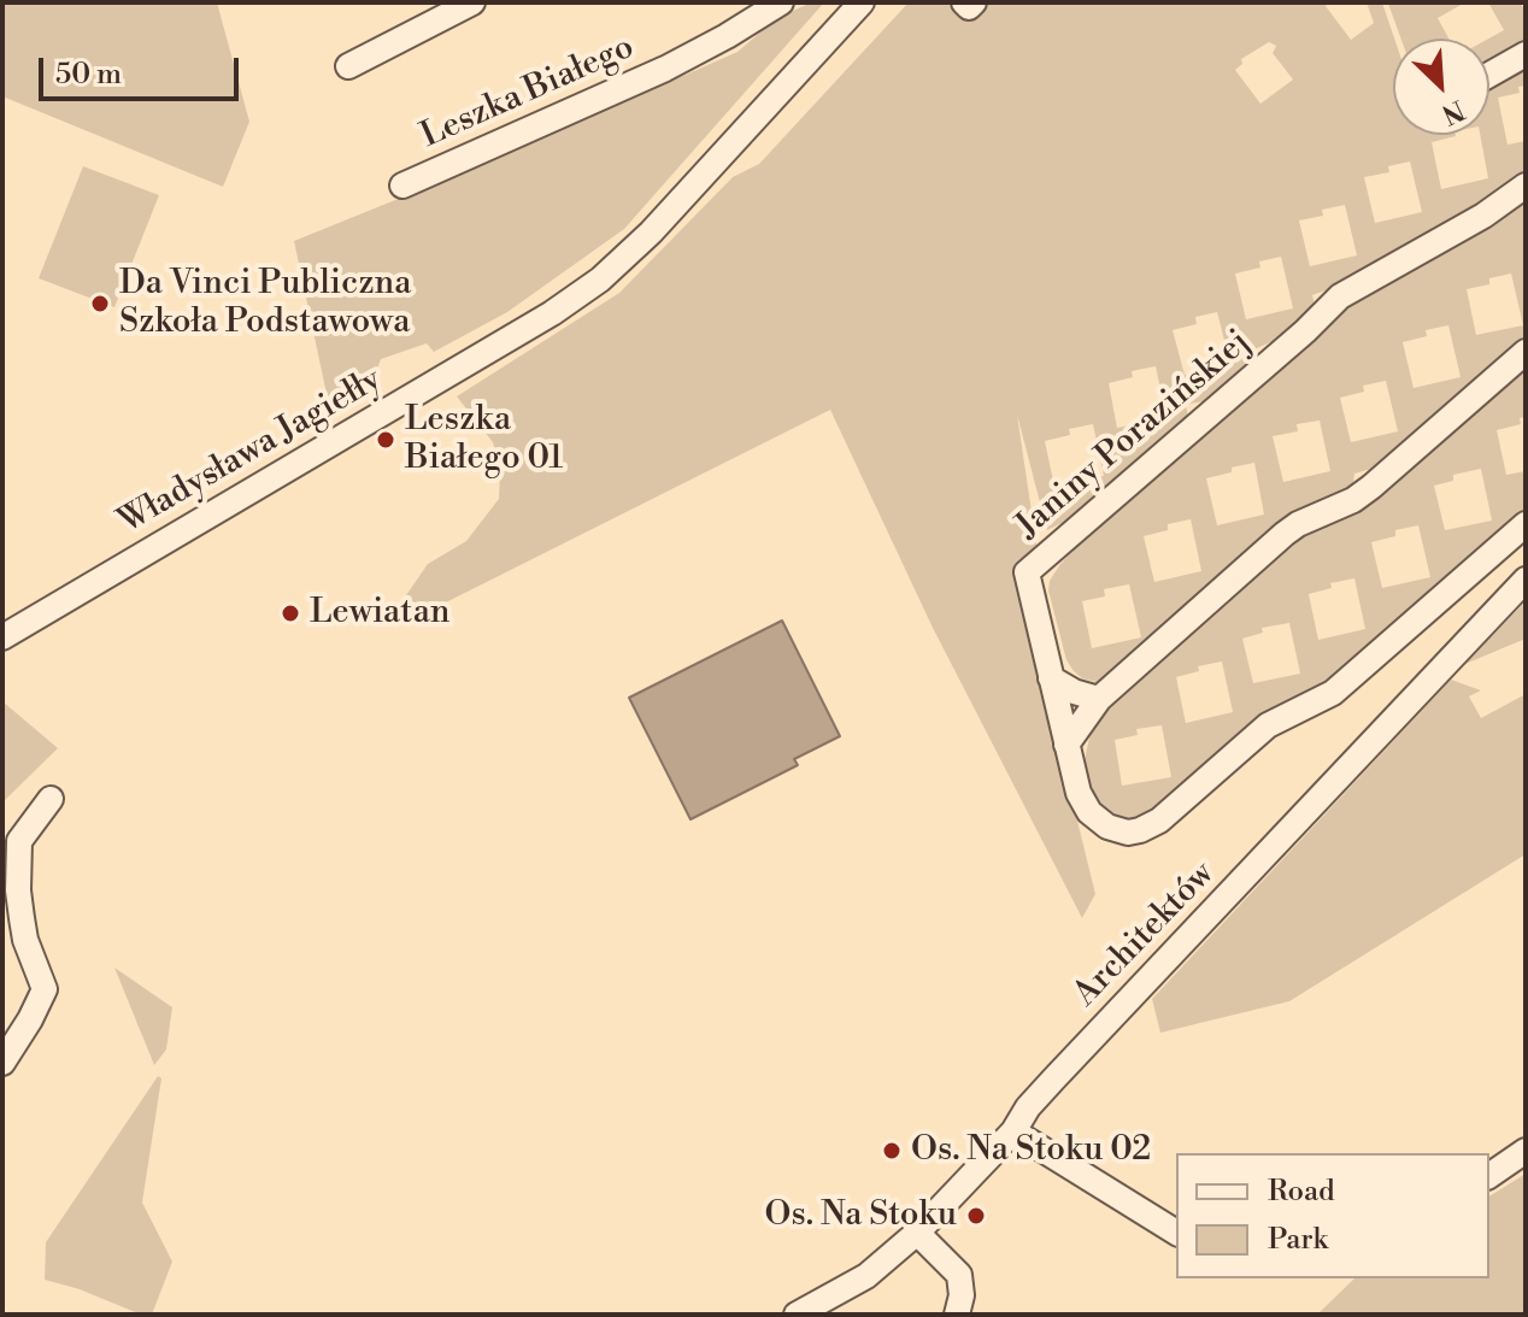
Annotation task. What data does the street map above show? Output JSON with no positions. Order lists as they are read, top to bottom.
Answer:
{
  "streets": {
    "street": [
      "Leszka Białego",
      "Janiny Porazińskiej",
      "Władysława Jagiełły",
      "Architektów"
    ]
  },
  "places": [
    "Da Vinci Publiczna Szkoła Podstawowa",
    "Leszka Białego 01",
    "Lewiatan",
    "Os. Na Stoku 02",
    "Os. Na Stoku"
  ],
  "legend": ["Road", "Park"],
  "scale_bar": "50 m",
  "north": "bottom right"
}
